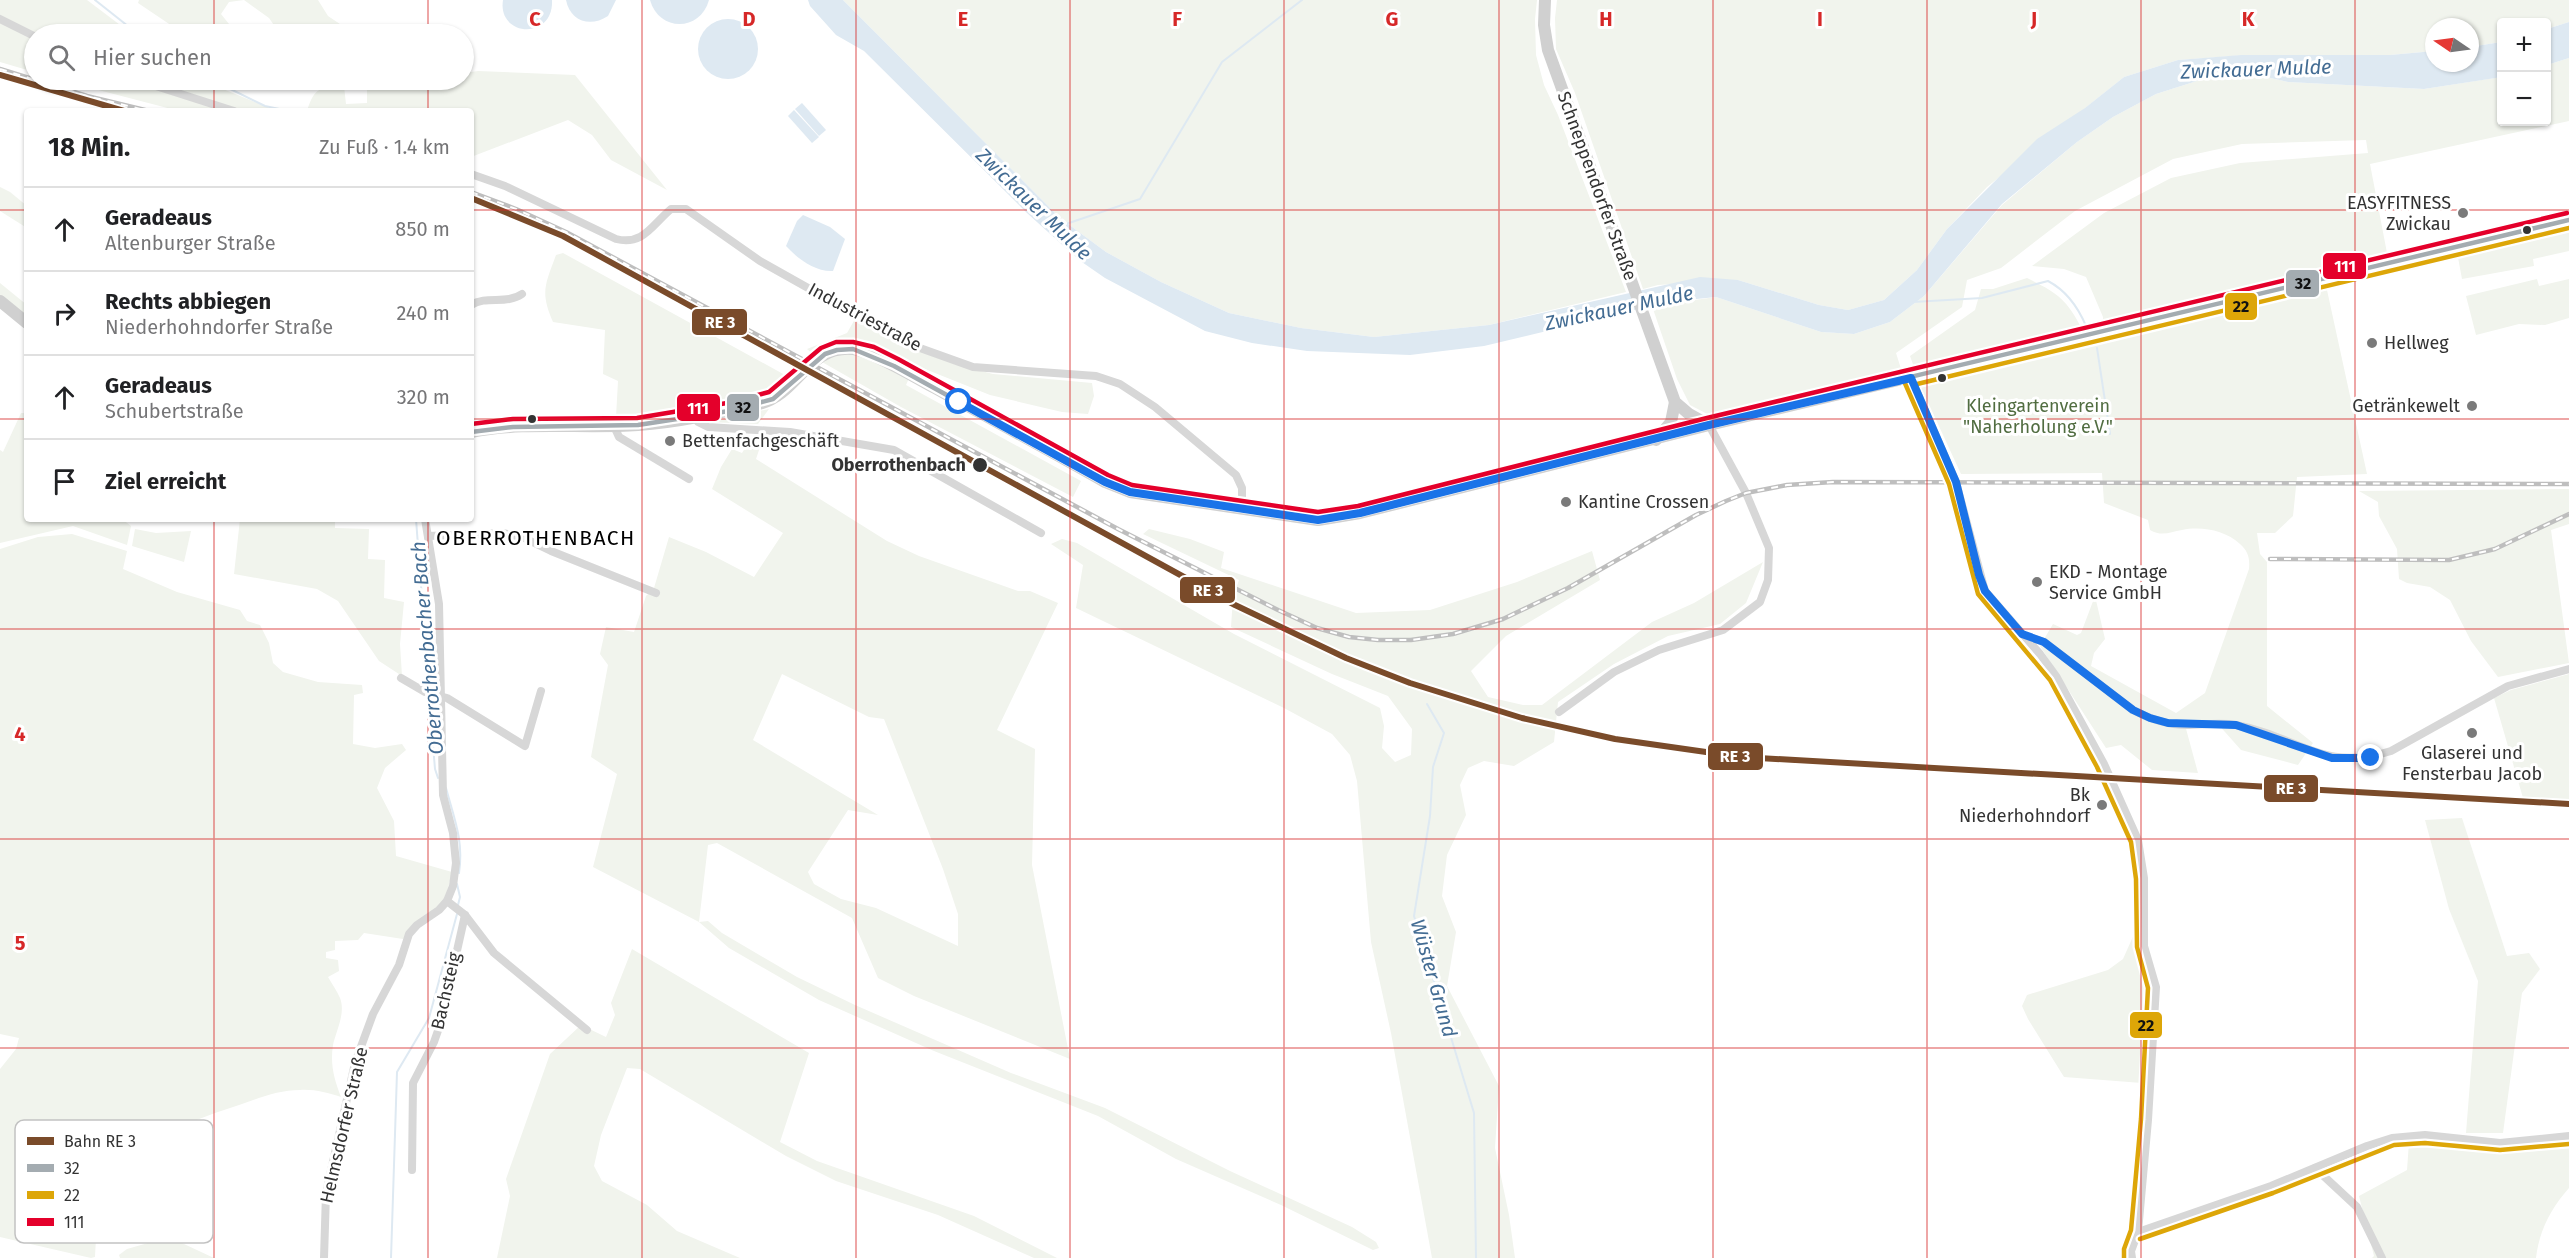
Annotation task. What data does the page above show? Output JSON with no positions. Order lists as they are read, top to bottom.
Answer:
{
  "streets": {
    "street": [
      "Schneppendorfer Straße",
      "Industriestraße",
      "Bachsteig",
      "Helmsdorfer Straße"
    ]
  },
  "crossings": [
    ["Bachsteig", "Helmsdorfer Straße"]
  ],
  "districts": ["OBERROTHENBACH"],
  "water": ["Zwickauer Mulde", "Oberrothenbacher Bach", "Wüster Grund"],
  "parks": ["Kleingartenverein \"Naherholung e.V.\""],
  "places": [
    "EASYFITNESS Zwickau",
    "Hellweg",
    "Getränkewelt",
    "Bettenfachgeschäft",
    "Oberrothenbach",
    "Kantine Crossen",
    "EKD - Montage Service GmbH",
    "Glaserei und Fensterbau Jacob",
    "Bk Niederhohndorf"
  ],
  "lines": ["transit line 111", "transit line 32", "transit line 22"],
  "legend": [
    "Bahn RE 3",
    "32",
    "22",
    "111"
  ],
  "north": "left",
  "page": {
    "map_buttons": ["+", "−"],
    "search": "Hier suchen",
    "heading": ["18 Min.", "Zu Fuß · 1.4 km"],
    "list": [
      ["Geradeaus", "Altenburger Straße", "850 m"],
      ["Rechts abbiegen", "Niederhohndorfer Straße", "240 m"],
      ["Geradeaus", "Schubertstraße", "320 m"],
      "Ziel erreicht"
    ]
  },
  "grid": {
    "columns": [
      "C",
      "D",
      "E",
      "F",
      "G",
      "H",
      "I",
      "J",
      "K"
    ],
    "rows": ["4", "5"]
  }
}
